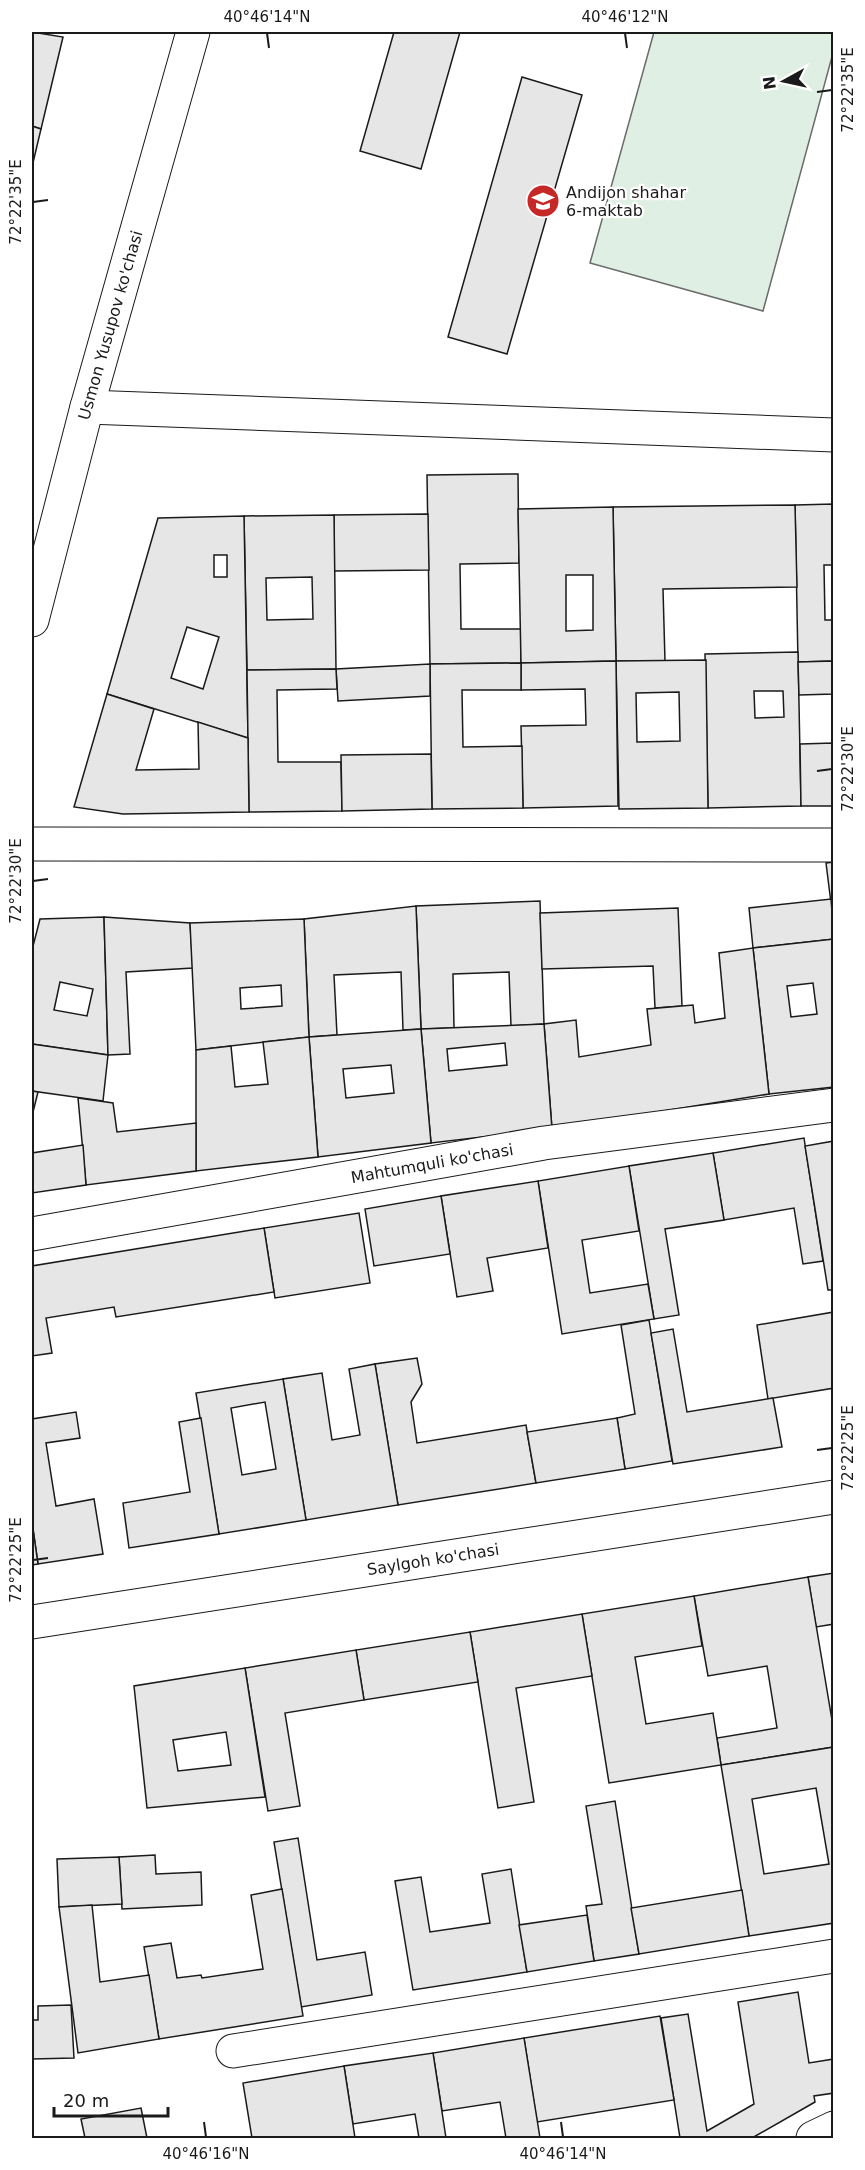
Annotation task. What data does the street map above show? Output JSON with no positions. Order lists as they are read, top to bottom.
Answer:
{
  "streets": {
    "street": ["Usmon Yusupov ko'chasi", "Mahtumquli ko'chasi", "Saylgoh ko'chasi"]
  },
  "places": {
    "school or university": ["Andijon shahar 6-maktab"]
  },
  "scale_bar": "20 m",
  "north": "left",
  "coordinates": [
    "40°46'14\"N",
    "40°46'12\"N",
    "72°22'35\"E",
    "72°22'30\"E",
    "72°22'25\"E",
    "40°46'16\"N"
  ]
}
